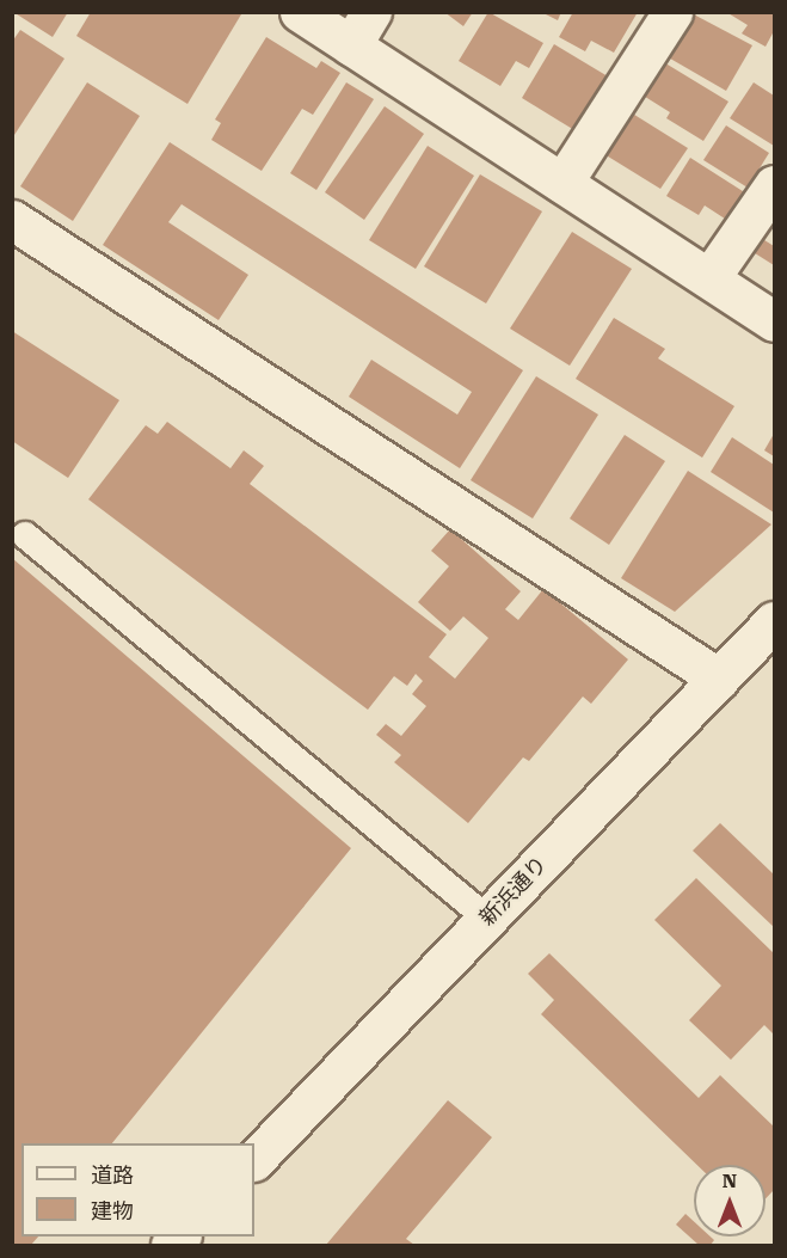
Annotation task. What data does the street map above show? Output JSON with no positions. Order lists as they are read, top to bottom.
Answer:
{
  "streets": {
    "street": ["新浜通り"]
  },
  "legend": ["道路", "建物"],
  "north": "top"
}
